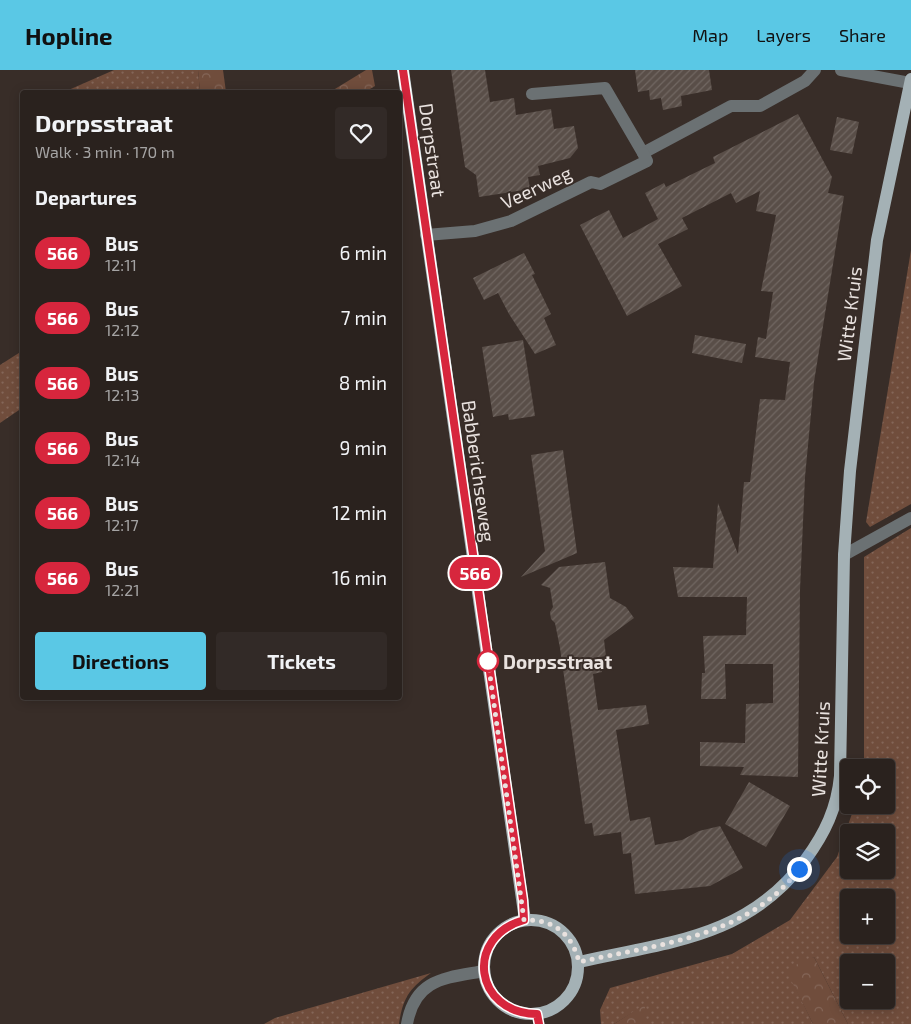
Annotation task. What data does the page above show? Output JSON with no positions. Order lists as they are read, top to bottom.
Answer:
{
  "streets": {
    "main road": ["Dorpstraat", "Witte Kruis", "Babberichseweg"],
    "street": ["Veerweg"]
  },
  "crossings": [
    ["Dorpstraat", "Veerweg"],
    ["Dorpstraat", "Babberichseweg"],
    ["Veerweg", "Babberichseweg"],
    ["Witte Kruis", "Babberichseweg"]
  ],
  "places": ["Dorpsstraat"],
  "lines": ["bus line 566"],
  "page": {
    "header": "Hopline",
    "nav": ["Map", "Layers", "Share"],
    "on_map": "566",
    "heading": [
      ["Dorpsstraat", "Walk · 3 min · 170 m"],
      "Departures"
    ],
    "list": [
      {
        "mark": "566",
        "name": "Bus",
        "note": "12:11",
        "value": "6 min"
      },
      {
        "mark": "566",
        "name": "Bus",
        "note": "12:12",
        "value": "7 min"
      },
      {
        "mark": "566",
        "name": "Bus",
        "note": "12:13",
        "value": "8 min"
      },
      {
        "mark": "566",
        "name": "Bus",
        "note": "12:14",
        "value": "9 min"
      },
      {
        "mark": "566",
        "name": "Bus",
        "note": "12:17",
        "value": "12 min"
      },
      {
        "mark": "566",
        "name": "Bus",
        "note": "12:21",
        "value": "16 min"
      }
    ],
    "buttons": ["Directions", "Tickets"],
    "map_buttons": ["+", "−"]
  }
}
